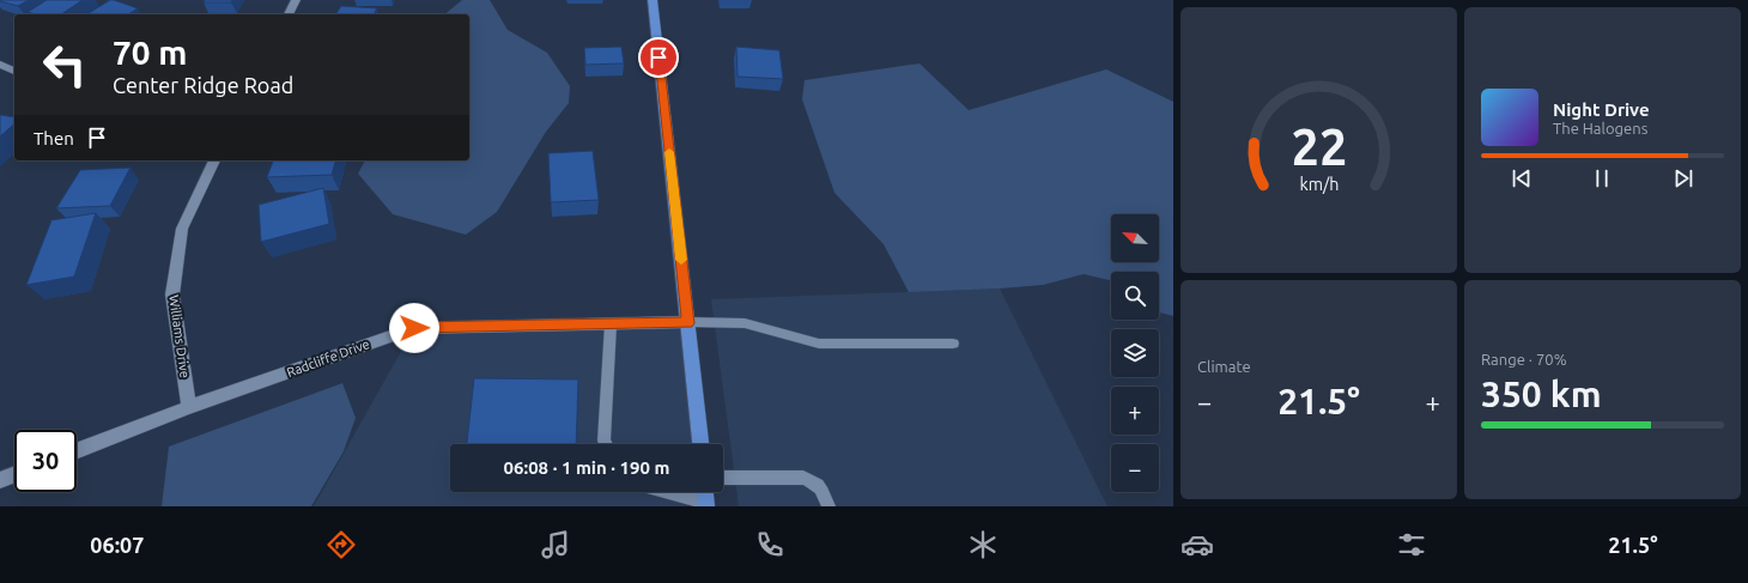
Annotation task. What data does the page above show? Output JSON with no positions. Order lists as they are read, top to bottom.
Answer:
{
  "streets": {
    "street": ["Williams Drive", "Radcliffe Drive"]
  },
  "crossings": [
    ["Williams Drive", "Radcliffe Drive"]
  ],
  "north": "top left",
  "page": {
    "turn": ["70 m", "Center Ridge Road"],
    "song": ["Night Drive", "The Halogens"],
    "then": "Then",
    "map_buttons": ["+", "−"],
    "tile": [
      "Climate",
      ["Range · 70%", "350 km"]
    ],
    "heat": ["−", "21.5°", "+"],
    "limit": "30",
    "trip": "06:08 · 1 min · 190 m",
    "tabs": ["06:07", "21.5°"],
    "gauge": ["22", "km/h"]
  }
}
